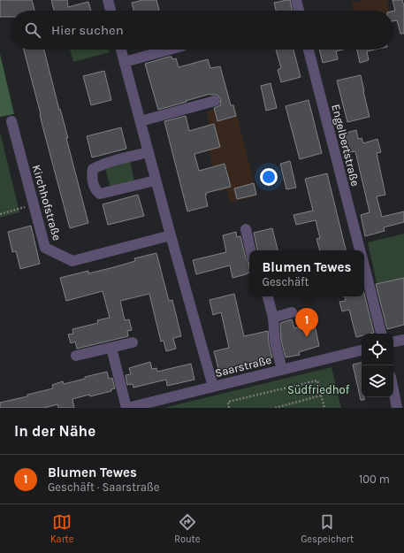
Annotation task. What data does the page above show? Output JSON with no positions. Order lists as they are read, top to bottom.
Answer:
{
  "streets": {
    "street": ["Engelbertstraße", "Kirchhofstraße", "Saarstraße"]
  },
  "parks": ["Südfriedhof"],
  "page": {
    "search": "Hier suchen",
    "popup": ["Blumen Tewes", "Geschäft"],
    "pins": "1",
    "heading": "In der Nähe",
    "list": [
      {
        "mark": "1",
        "name": "Blumen Tewes",
        "note": "Geschäft · Saarstraße",
        "value": "100 m"
      }
    ],
    "nav": ["Karte", "Route", "Gespeichert"]
  }
}
